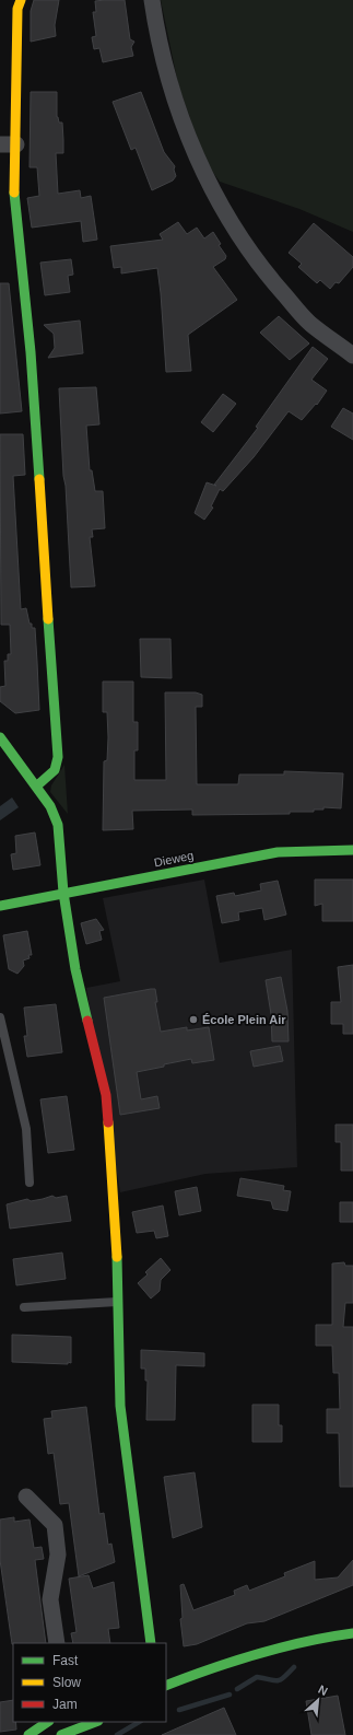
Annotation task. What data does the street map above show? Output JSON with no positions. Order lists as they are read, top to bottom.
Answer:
{
  "streets": {
    "street": ["Dieweg"]
  },
  "places": ["École Plein Air"],
  "legend": ["Fast", "Slow", "Jam"],
  "north": "top right"
}
